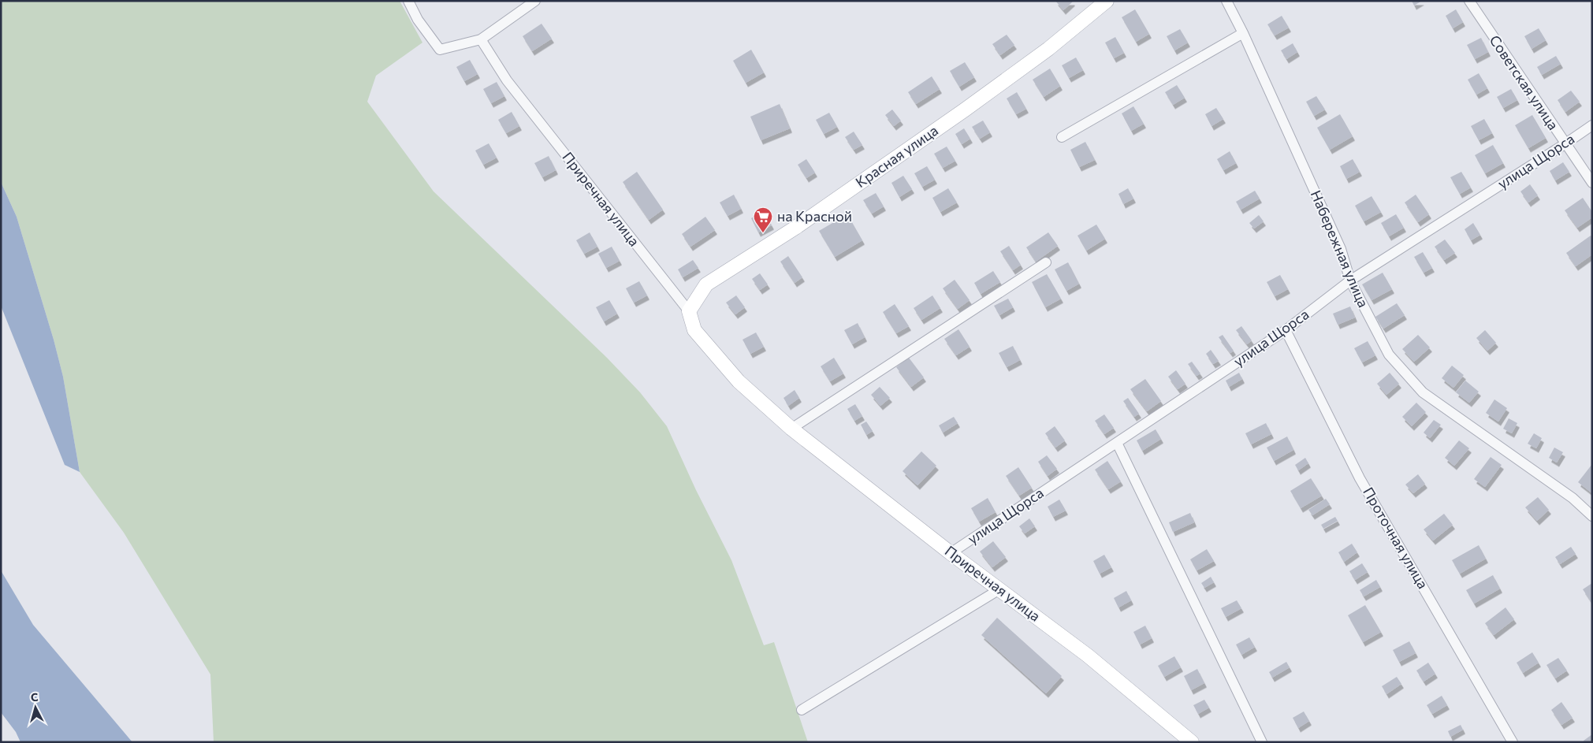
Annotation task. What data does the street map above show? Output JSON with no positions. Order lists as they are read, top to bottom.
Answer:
{
  "streets": {
    "street": [
      "Советская улица",
      "Красная улица",
      "улица Щорса",
      "Приречная улица",
      "Набережная улица",
      "Проточная улица"
    ]
  },
  "crossings": [
    ["Советская улица", "улица Щорса"],
    ["Красная улица", "Приречная улица"],
    ["улица Щорса", "Приречная улица"],
    ["улица Щорса", "Набережная улица"],
    ["улица Щорса", "Проточная улица"]
  ],
  "places": {
    "supermarket": ["на Красной"]
  },
  "north": "top"
}
